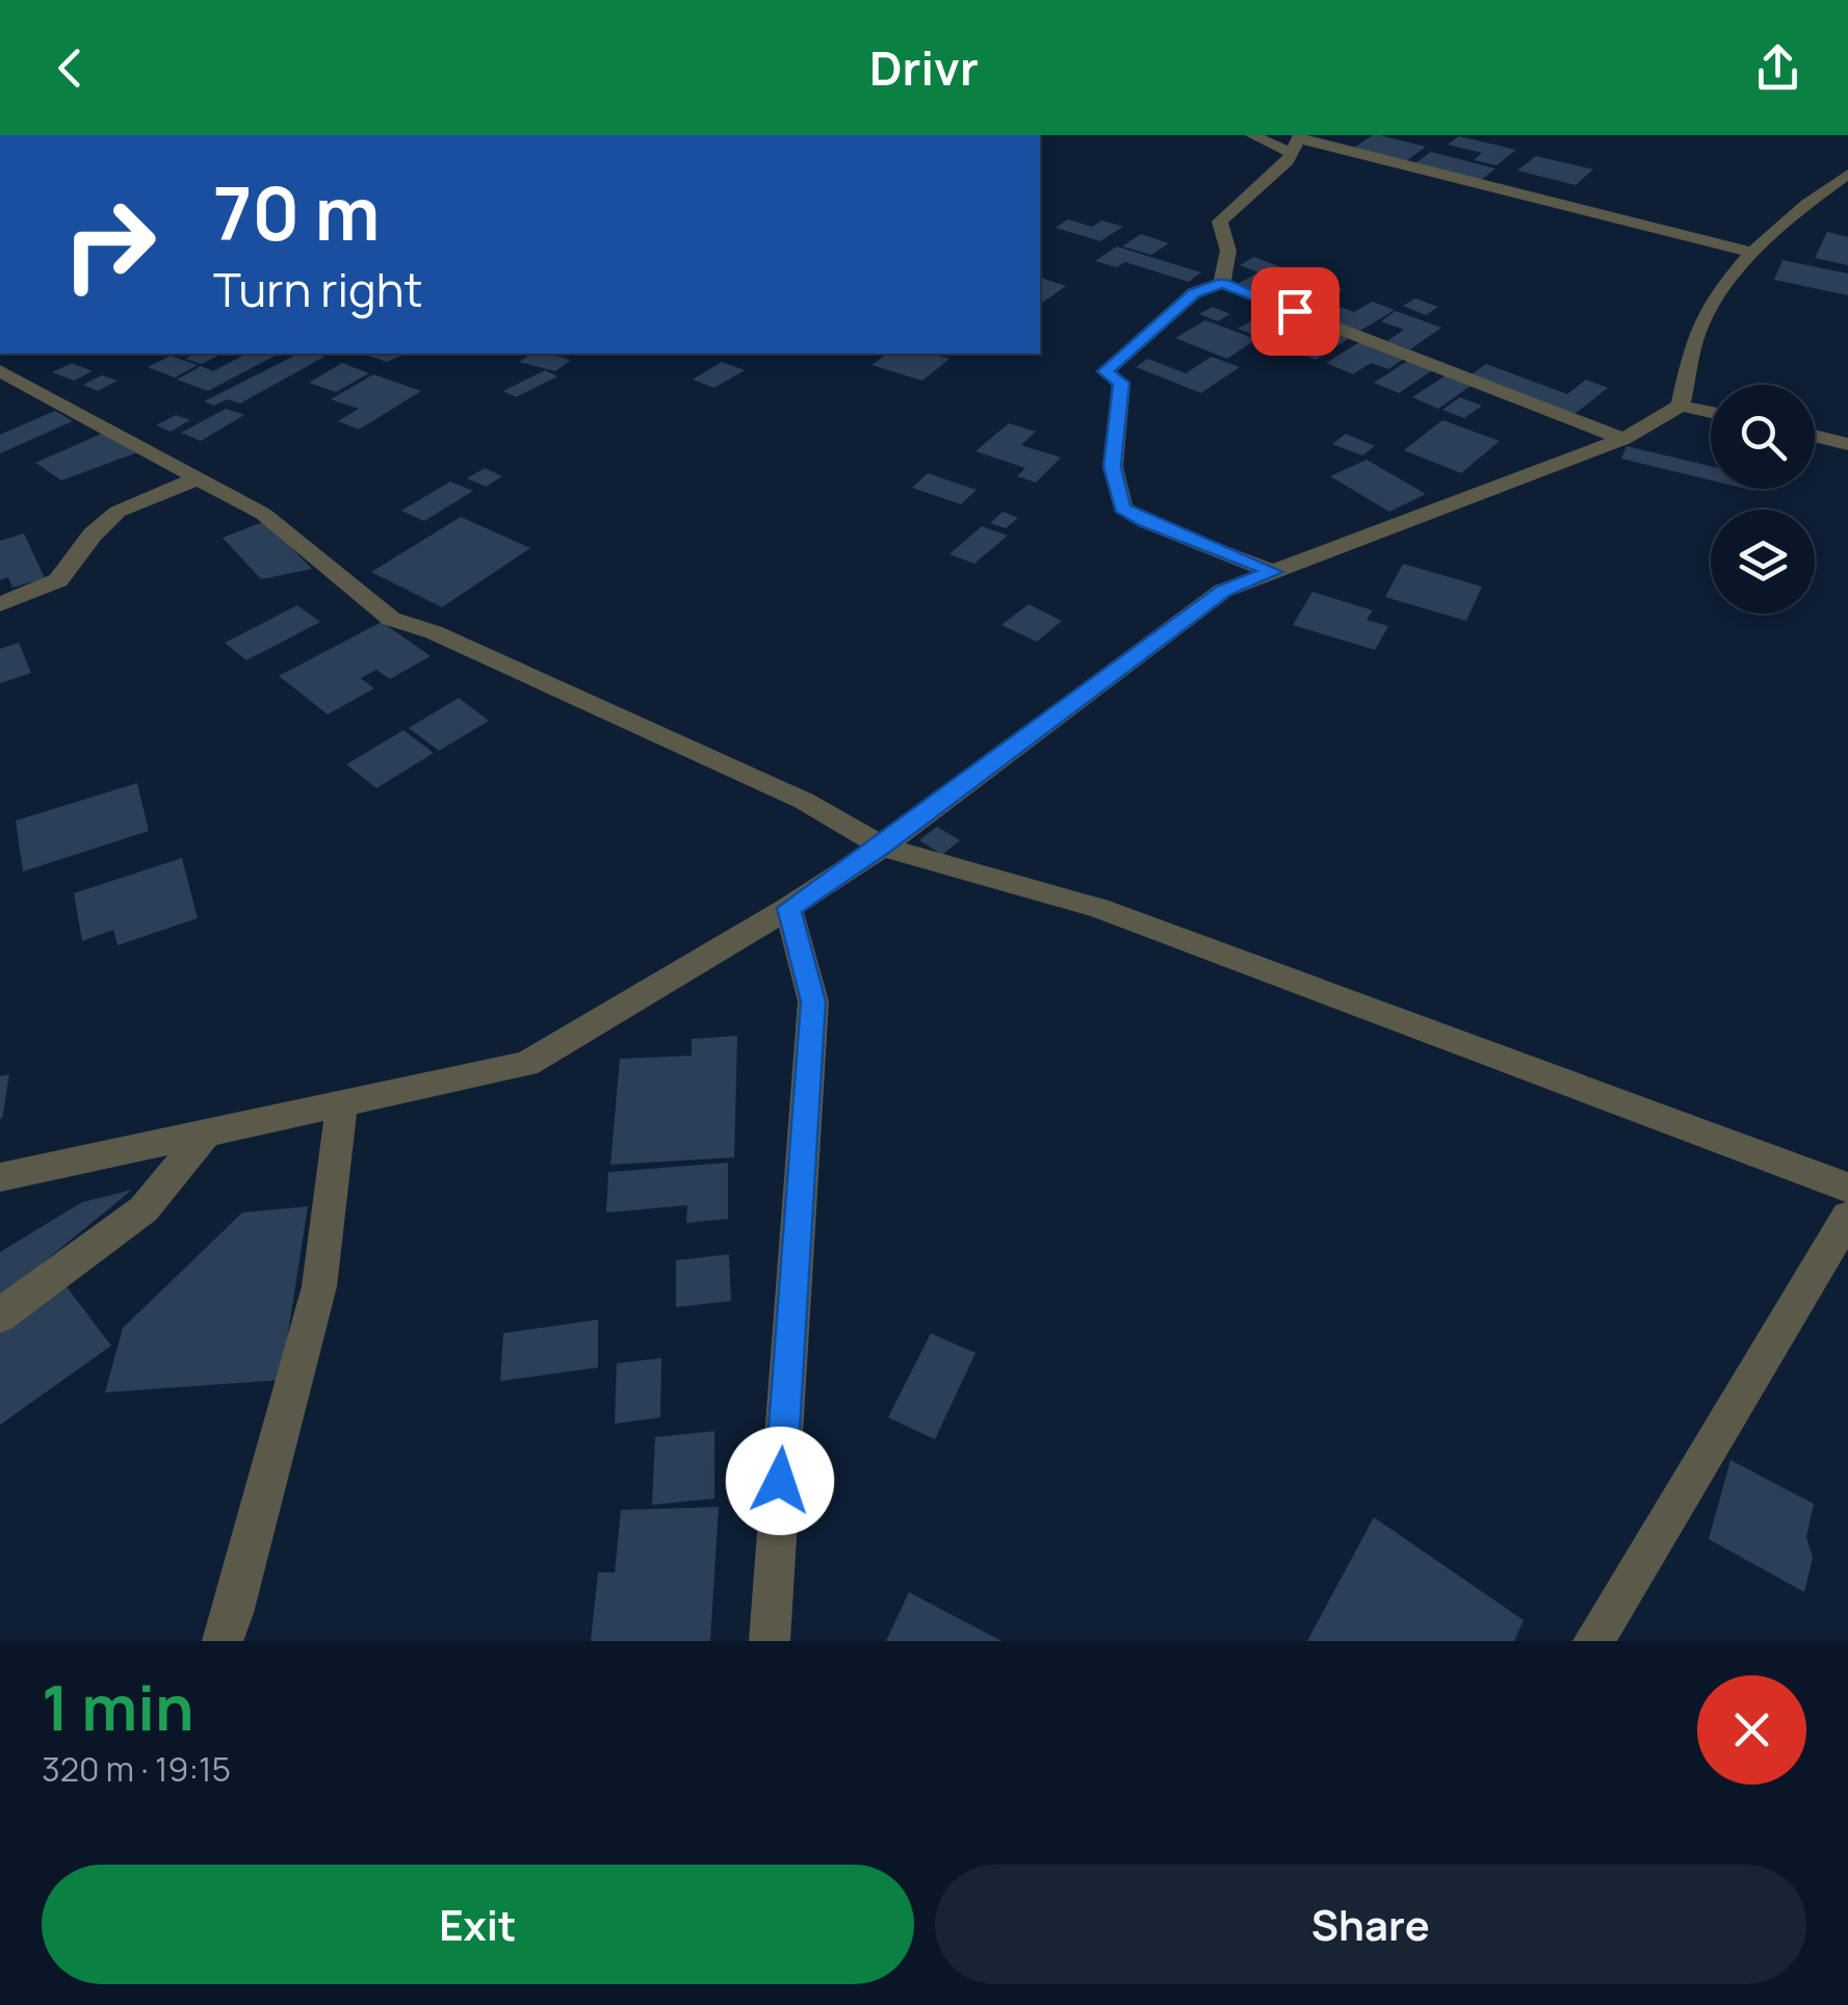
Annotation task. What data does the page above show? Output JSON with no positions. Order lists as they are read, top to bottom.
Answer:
{
  "page": {
    "header": "Drivr",
    "turn": ["70 m", "Turn right"],
    "heading": ["1 min", "320 m · 19:15"],
    "buttons": ["Exit", "Share"]
  }
}
